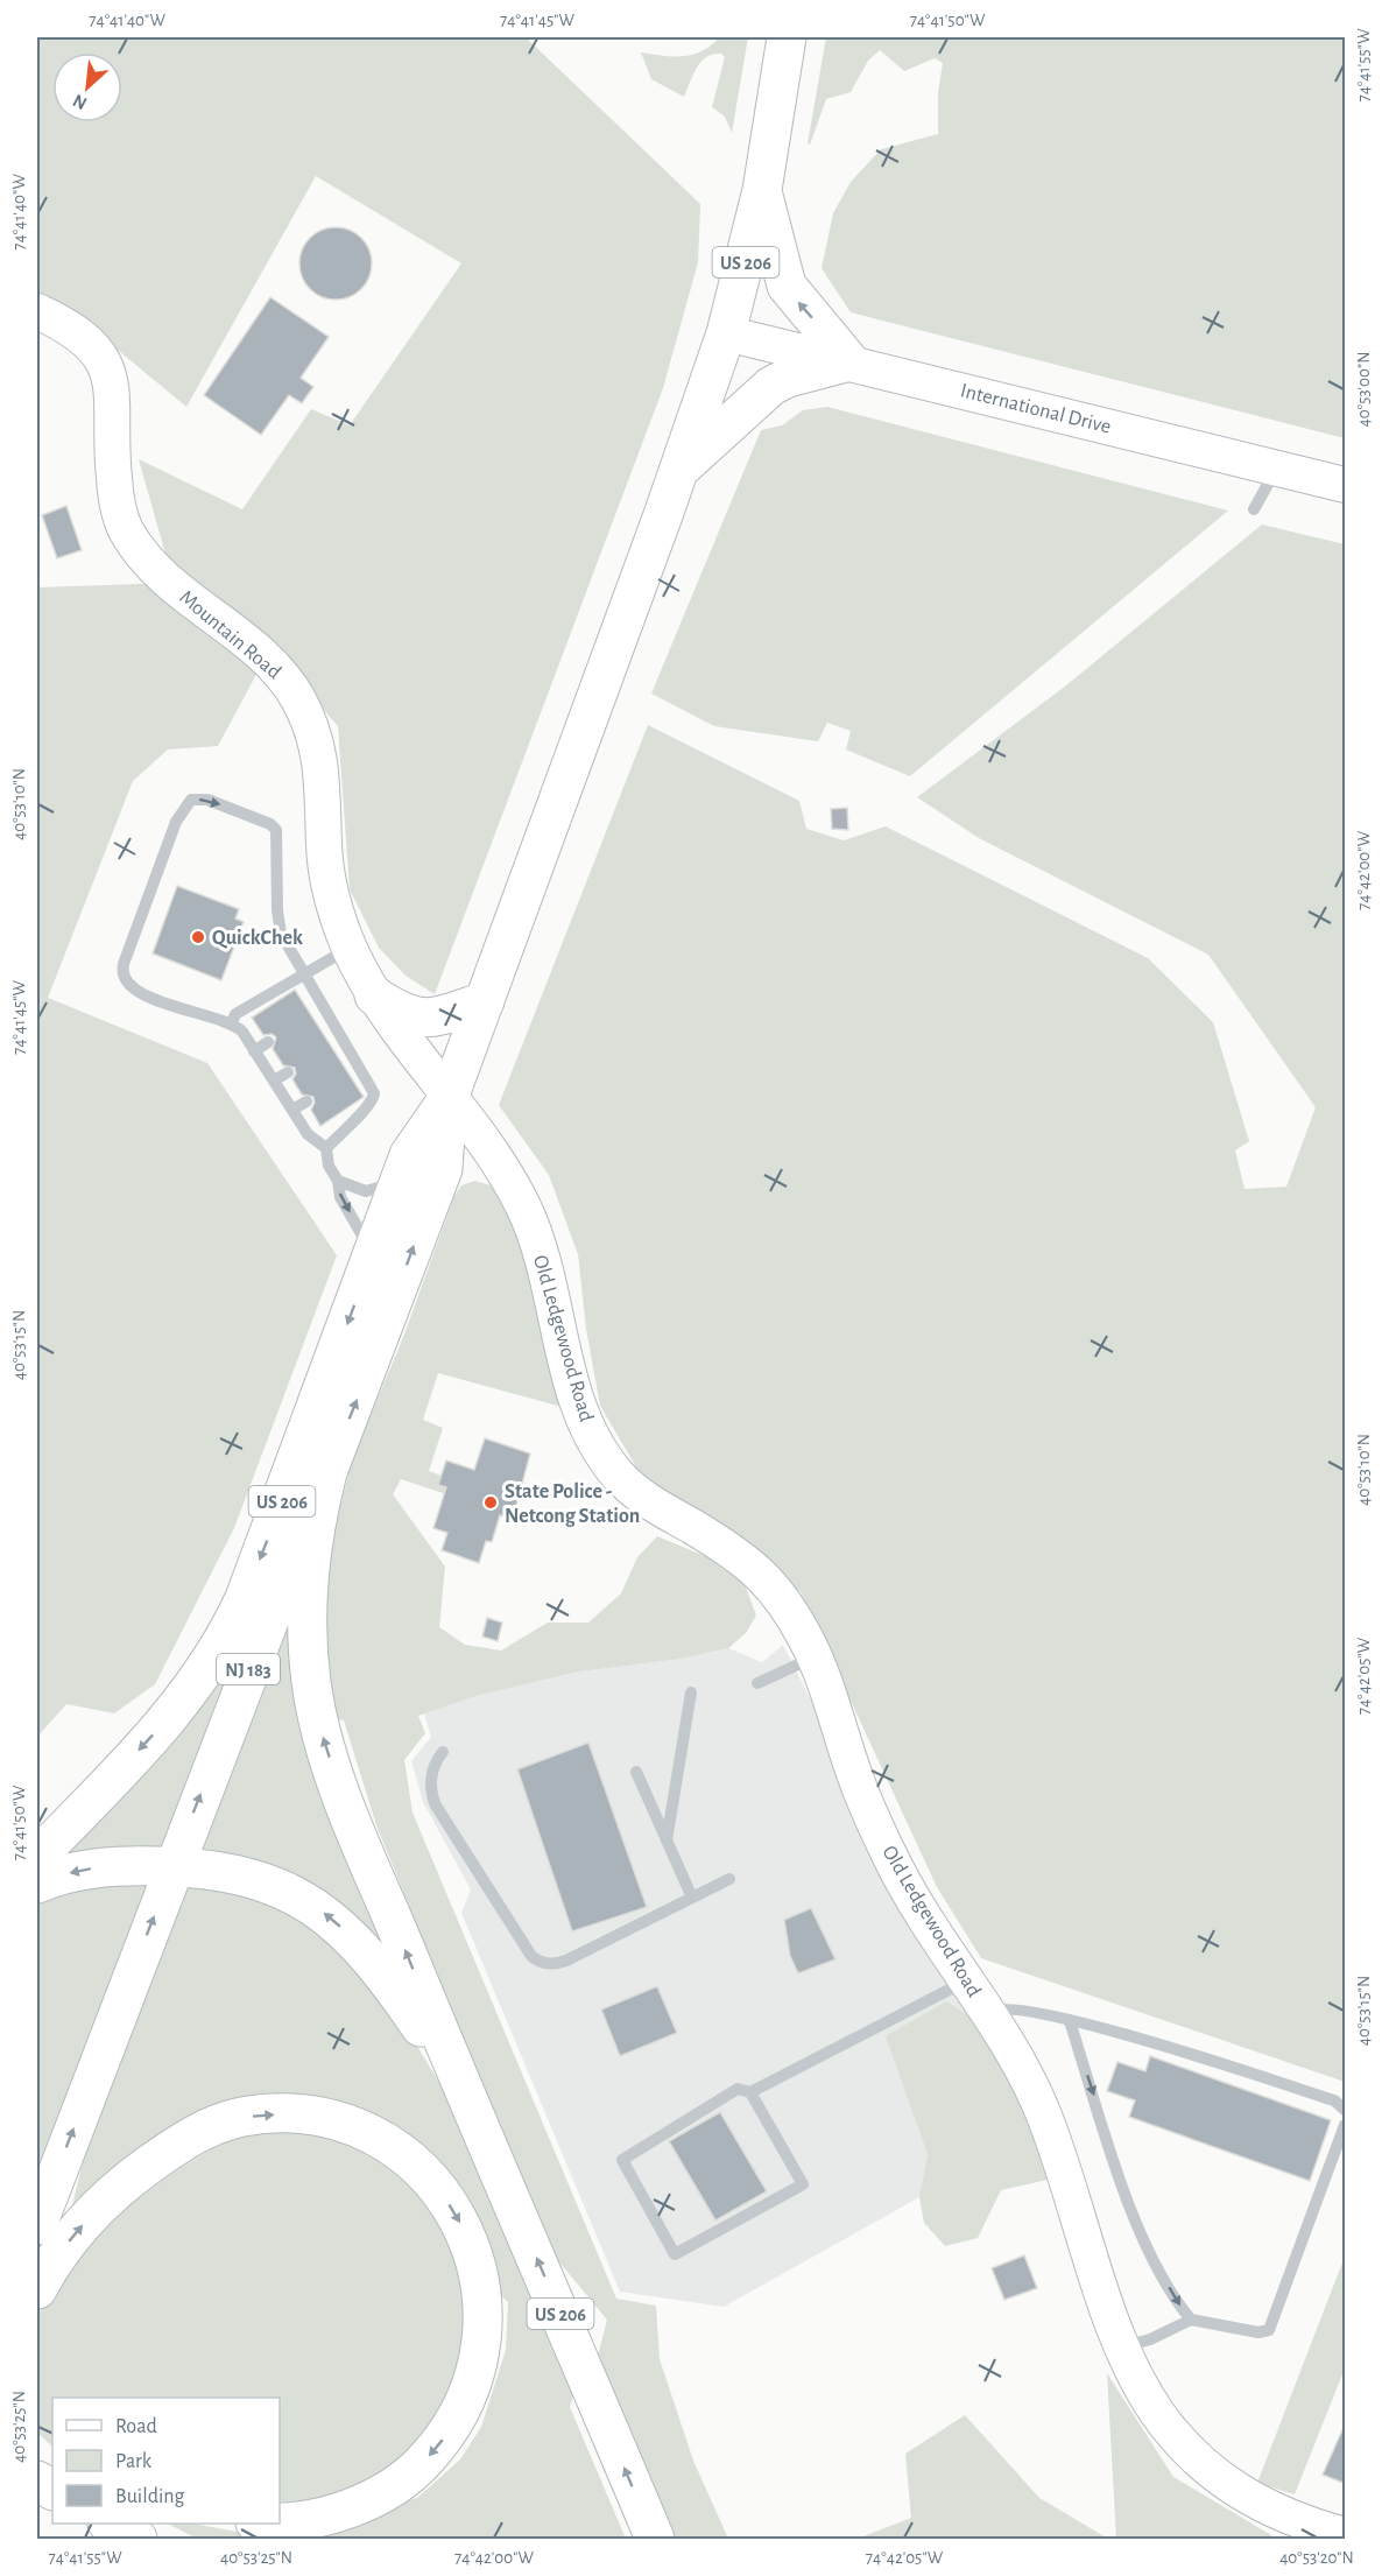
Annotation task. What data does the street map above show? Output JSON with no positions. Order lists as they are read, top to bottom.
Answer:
{
  "streets": {
    "main road": ["US 206", "NJ 183"],
    "street": ["International Drive", "Mountain Road", "Old Ledgewood Road"]
  },
  "crossings": [
    ["US 206", "International Drive"],
    ["US 206", "Mountain Road"],
    ["US 206", "Old Ledgewood Road"],
    ["US 206", "NJ 183"],
    ["Mountain Road", "Old Ledgewood Road"]
  ],
  "places": ["QuickChek", "State Police - Netcong Station"],
  "legend": ["Road", "Park", "Building"],
  "north": "bottom left",
  "coordinates": [
    "74°41'40\"W",
    "74°41'45\"W",
    "74°41'50\"W",
    "74°41'55\"W",
    "40°53'00\"N",
    "40°53'10\"N",
    "74°42'00\"W",
    "40°53'15\"N",
    "74°42'05\"W",
    "40°53'25\"N",
    "40°53'20\"N"
  ]
}
